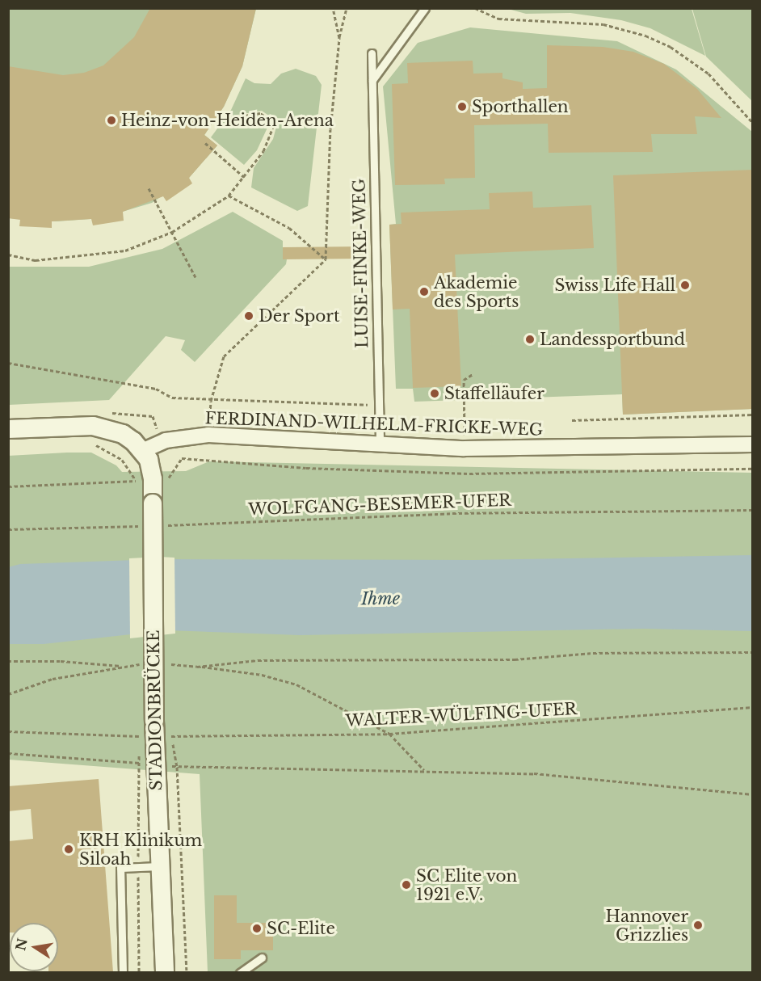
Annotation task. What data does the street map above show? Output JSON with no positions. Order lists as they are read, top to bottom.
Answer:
{
  "streets": {
    "street": ["FERDINAND-WILHELM-FRICKE-WEG", "STADIONBRÜCKE"],
    "lane": ["LUISE-FINKE-WEG"],
    "path": ["WOLFGANG-BESEMER-UFER", "WALTER-WÜLFING-UFER"]
  },
  "crossings": [
    ["LUISE-FINKE-WEG", "FERDINAND-WILHELM-FRICKE-WEG"],
    ["FERDINAND-WILHELM-FRICKE-WEG", "STADIONBRÜCKE"]
  ],
  "water": ["Ihme"],
  "places": [
    "Sporthallen",
    "Heinz-von-Heiden-Arena",
    "Swiss Life Hall",
    "Akademie des Sports",
    "Der Sport",
    "Landessportbund",
    "Staffelläufer",
    "KRH Klinikum Siloah",
    "SC Elite von 1921 e.V.",
    "Hannover Grizzlies",
    "SC-Elite"
  ],
  "north": "left"
}
